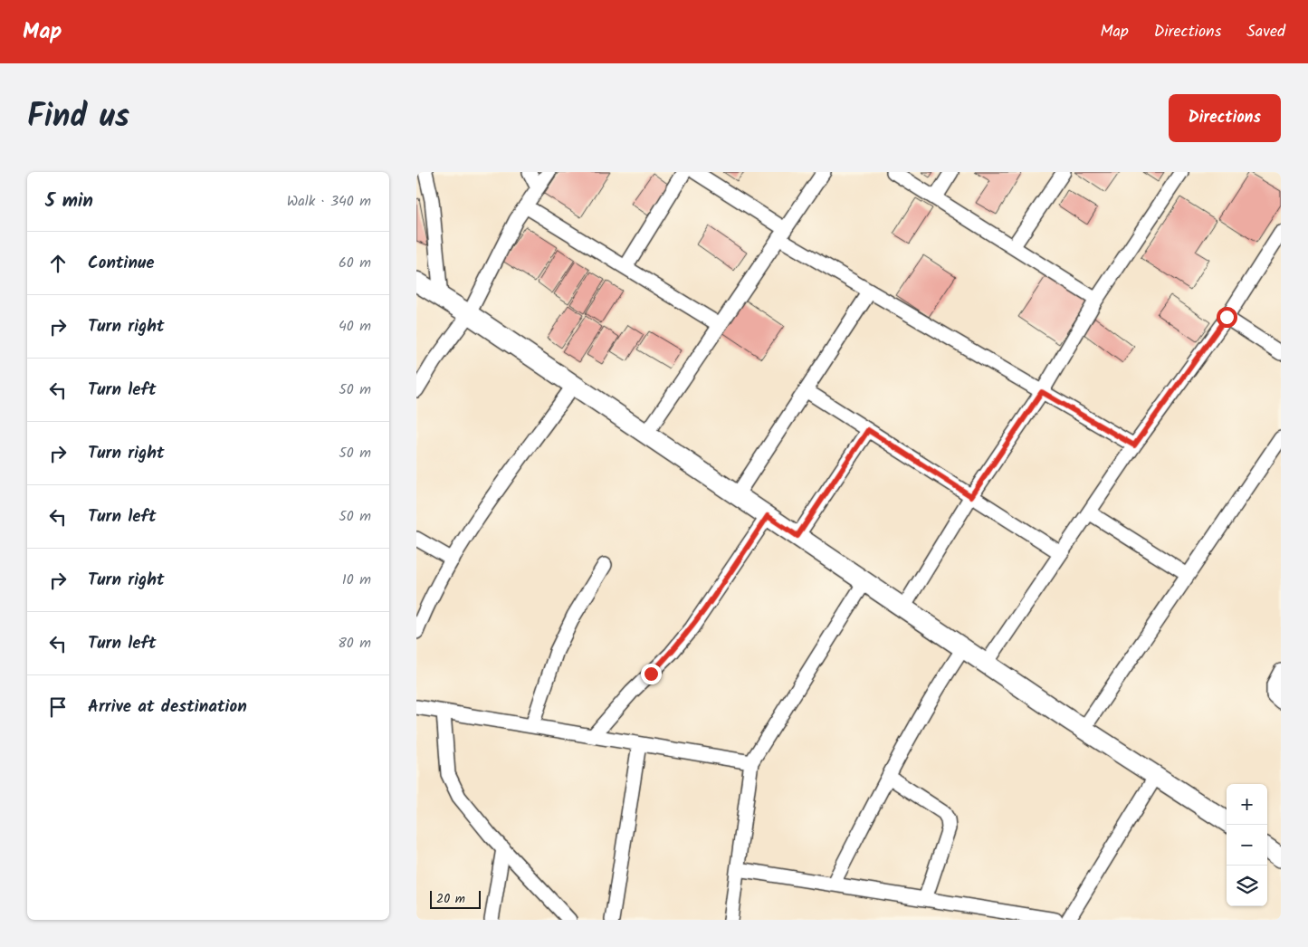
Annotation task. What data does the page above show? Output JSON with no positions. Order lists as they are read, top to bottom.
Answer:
{
  "scale_bar": "20 m",
  "page": {
    "header": "Map",
    "nav": ["Map", "Directions", "Saved"],
    "title": "Find us",
    "buttons": "Directions",
    "heading": ["5 min", "Walk · 340 m"],
    "list": [
      ["Continue", "60 m"],
      ["Turn right", "40 m"],
      ["Turn left", "50 m"],
      ["Turn right", "50 m"],
      ["Turn left", "50 m"],
      ["Turn right", "10 m"],
      ["Turn left", "80 m"],
      "Arrive at destination"
    ],
    "map_buttons": ["+", "−"],
    "scale": "20 m"
  }
}
